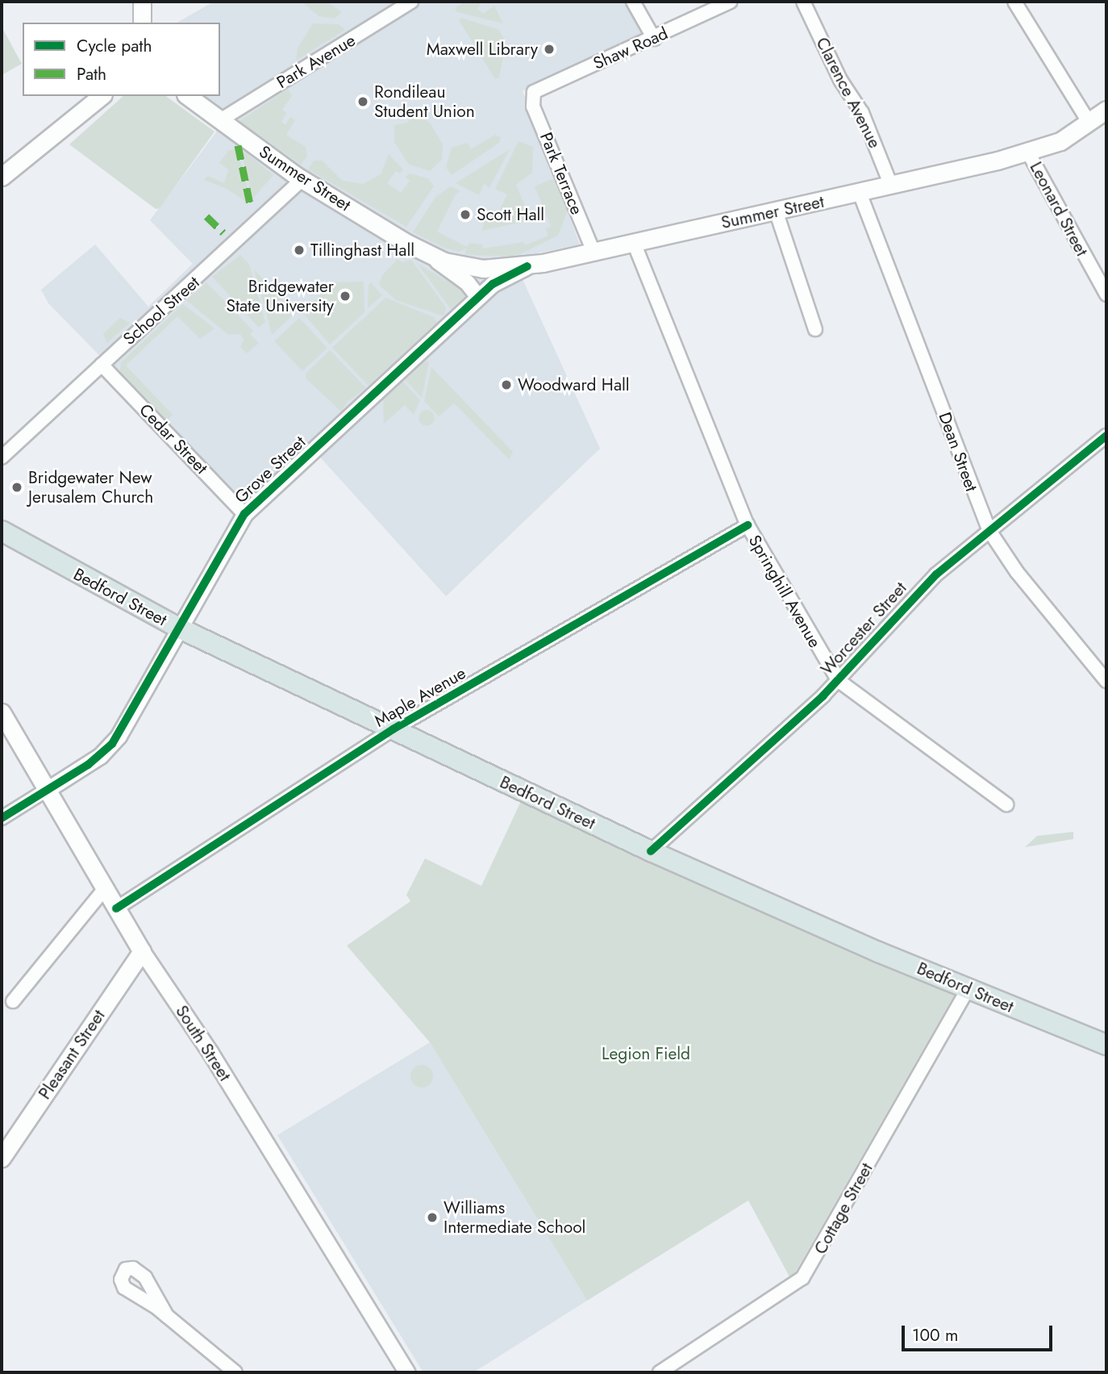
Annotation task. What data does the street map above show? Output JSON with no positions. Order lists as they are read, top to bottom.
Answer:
{
  "streets": {
    "main road": [
      "Summer Street",
      "Bedford Street",
      "South Street",
      "Pleasant Street"
    ],
    "street": [
      "Shaw Road",
      "Park Avenue",
      "Clarence Avenue",
      "Park Terrace",
      "Leonard Street",
      "School Street",
      "Cedar Street",
      "Dean Street",
      "Grove Street",
      "Springhill Avenue",
      "Worcester Street",
      "Maple Avenue",
      "Cottage Street"
    ]
  },
  "crossings": [
    ["Shaw Road", "Park Terrace"],
    ["Park Avenue", "Summer Street"],
    ["Clarence Avenue", "Summer Street"],
    ["Park Terrace", "Summer Street"],
    ["Summer Street", "Leonard Street"],
    ["Summer Street", "School Street"],
    ["Summer Street", "Dean Street"],
    ["Summer Street", "Grove Street"],
    ["Summer Street", "Springhill Avenue"],
    ["School Street", "Cedar Street"],
    ["Cedar Street", "Grove Street"],
    ["Dean Street", "Worcester Street"],
    ["Grove Street", "Bedford Street"],
    ["Grove Street", "South Street"],
    ["Springhill Avenue", "Worcester Street"],
    ["Springhill Avenue", "Maple Avenue"],
    ["Bedford Street", "Worcester Street"],
    ["Bedford Street", "Maple Avenue"],
    ["Bedford Street", "Cottage Street"],
    ["Maple Avenue", "South Street"],
    ["South Street", "Pleasant Street"]
  ],
  "parks": ["Legion Field"],
  "places": [
    "Maxwell Library",
    "Rondileau Student Union",
    "Scott Hall",
    "Tillinghast Hall",
    "Bridgewater State University",
    "Woodward Hall",
    "Bridgewater New Jerusalem Church",
    "Williams Intermediate School"
  ],
  "legend": ["Cycle path", "Path"],
  "scale_bar": "100 m"
}
